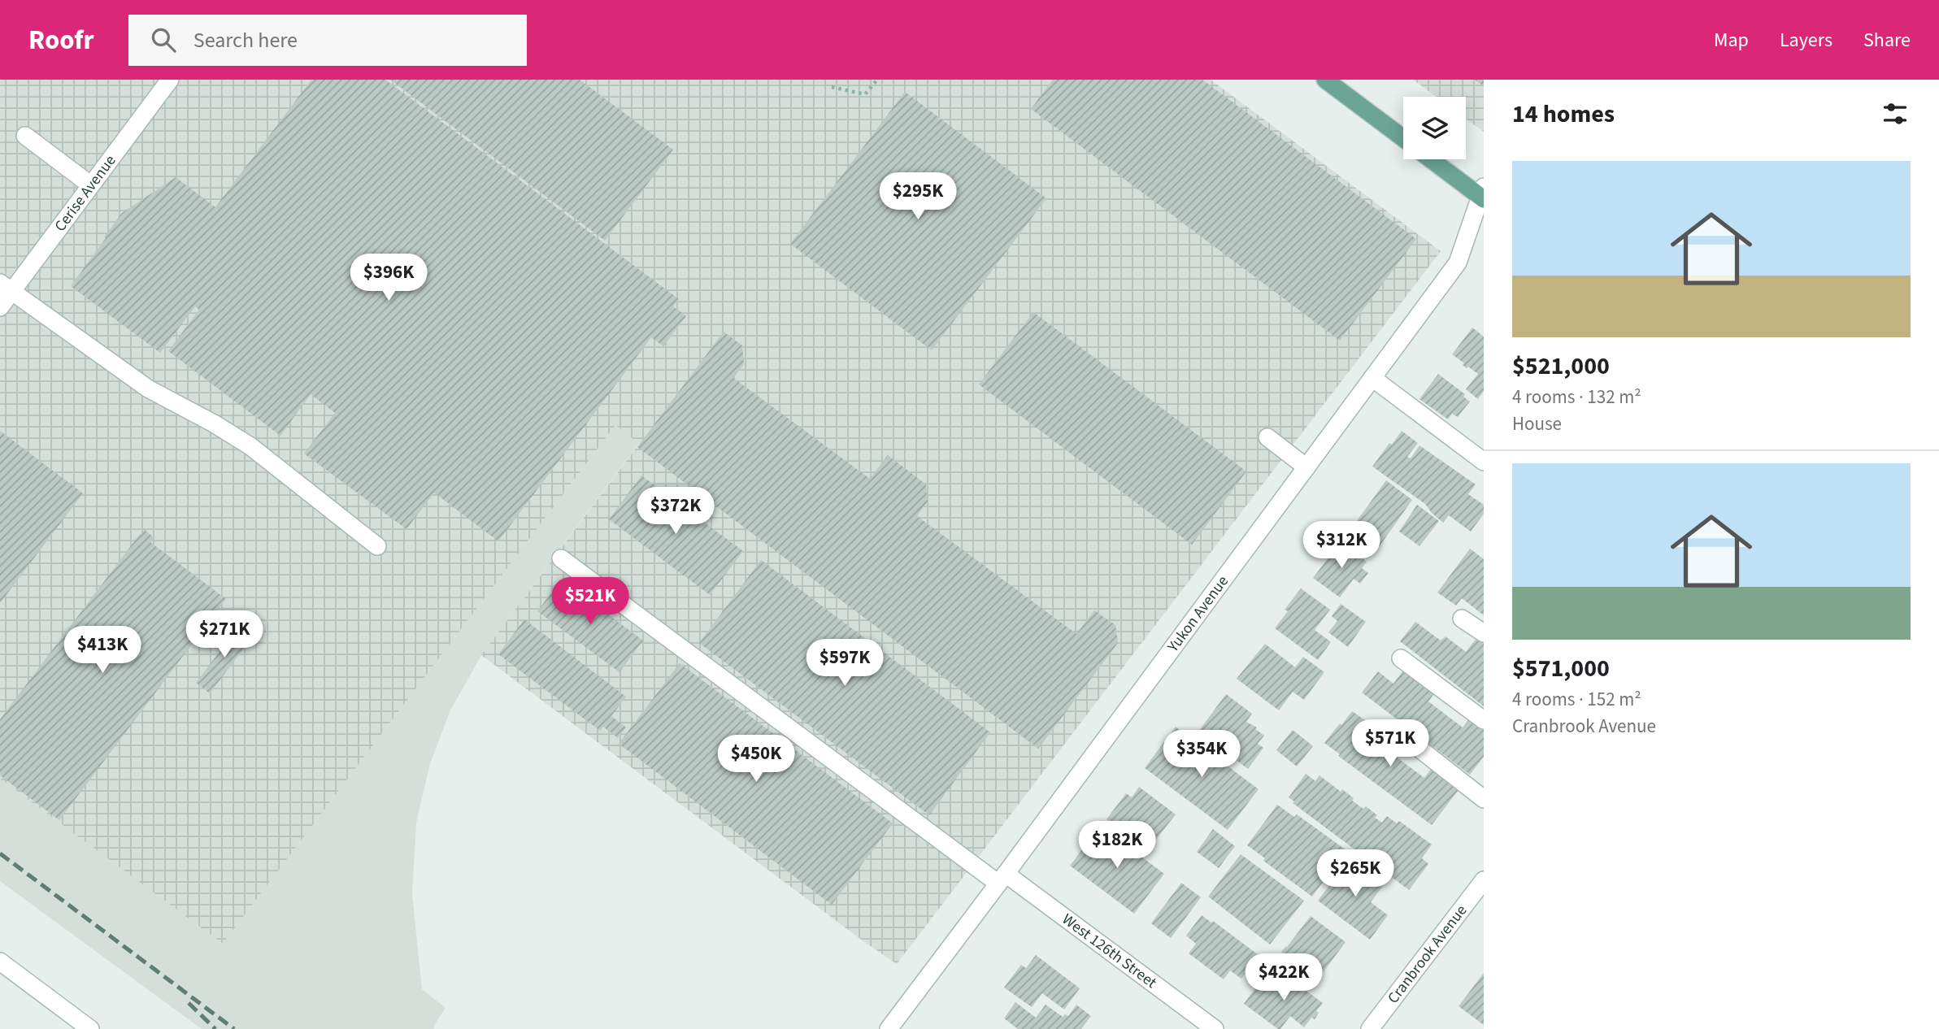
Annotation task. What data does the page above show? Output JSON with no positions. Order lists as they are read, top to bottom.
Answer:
{
  "streets": {
    "street": [
      "Cerise Avenue",
      "Yukon Avenue",
      "West 126th Street",
      "Cranbrook Avenue"
    ]
  },
  "crossings": [
    ["Yukon Avenue", "West 126th Street"]
  ],
  "page": {
    "header": "Roofr",
    "search": "Search here",
    "nav": ["Map", "Layers", "Share"],
    "heading": "14 homes",
    "list": [
      {
        "name": "$521,000",
        "note": "4 rooms · 132 m² · House"
      },
      {
        "name": "$571,000",
        "note": "4 rooms · 152 m² · Cranbrook Avenue"
      }
    ],
    "price": [
      "$295K",
      "$396K",
      "$372K",
      "$312K",
      "$521K",
      "$271K",
      "$413K",
      "$597K",
      "$571K",
      "$354K",
      "$450K",
      "$182K",
      "$265K",
      "$422K"
    ]
  }
}
